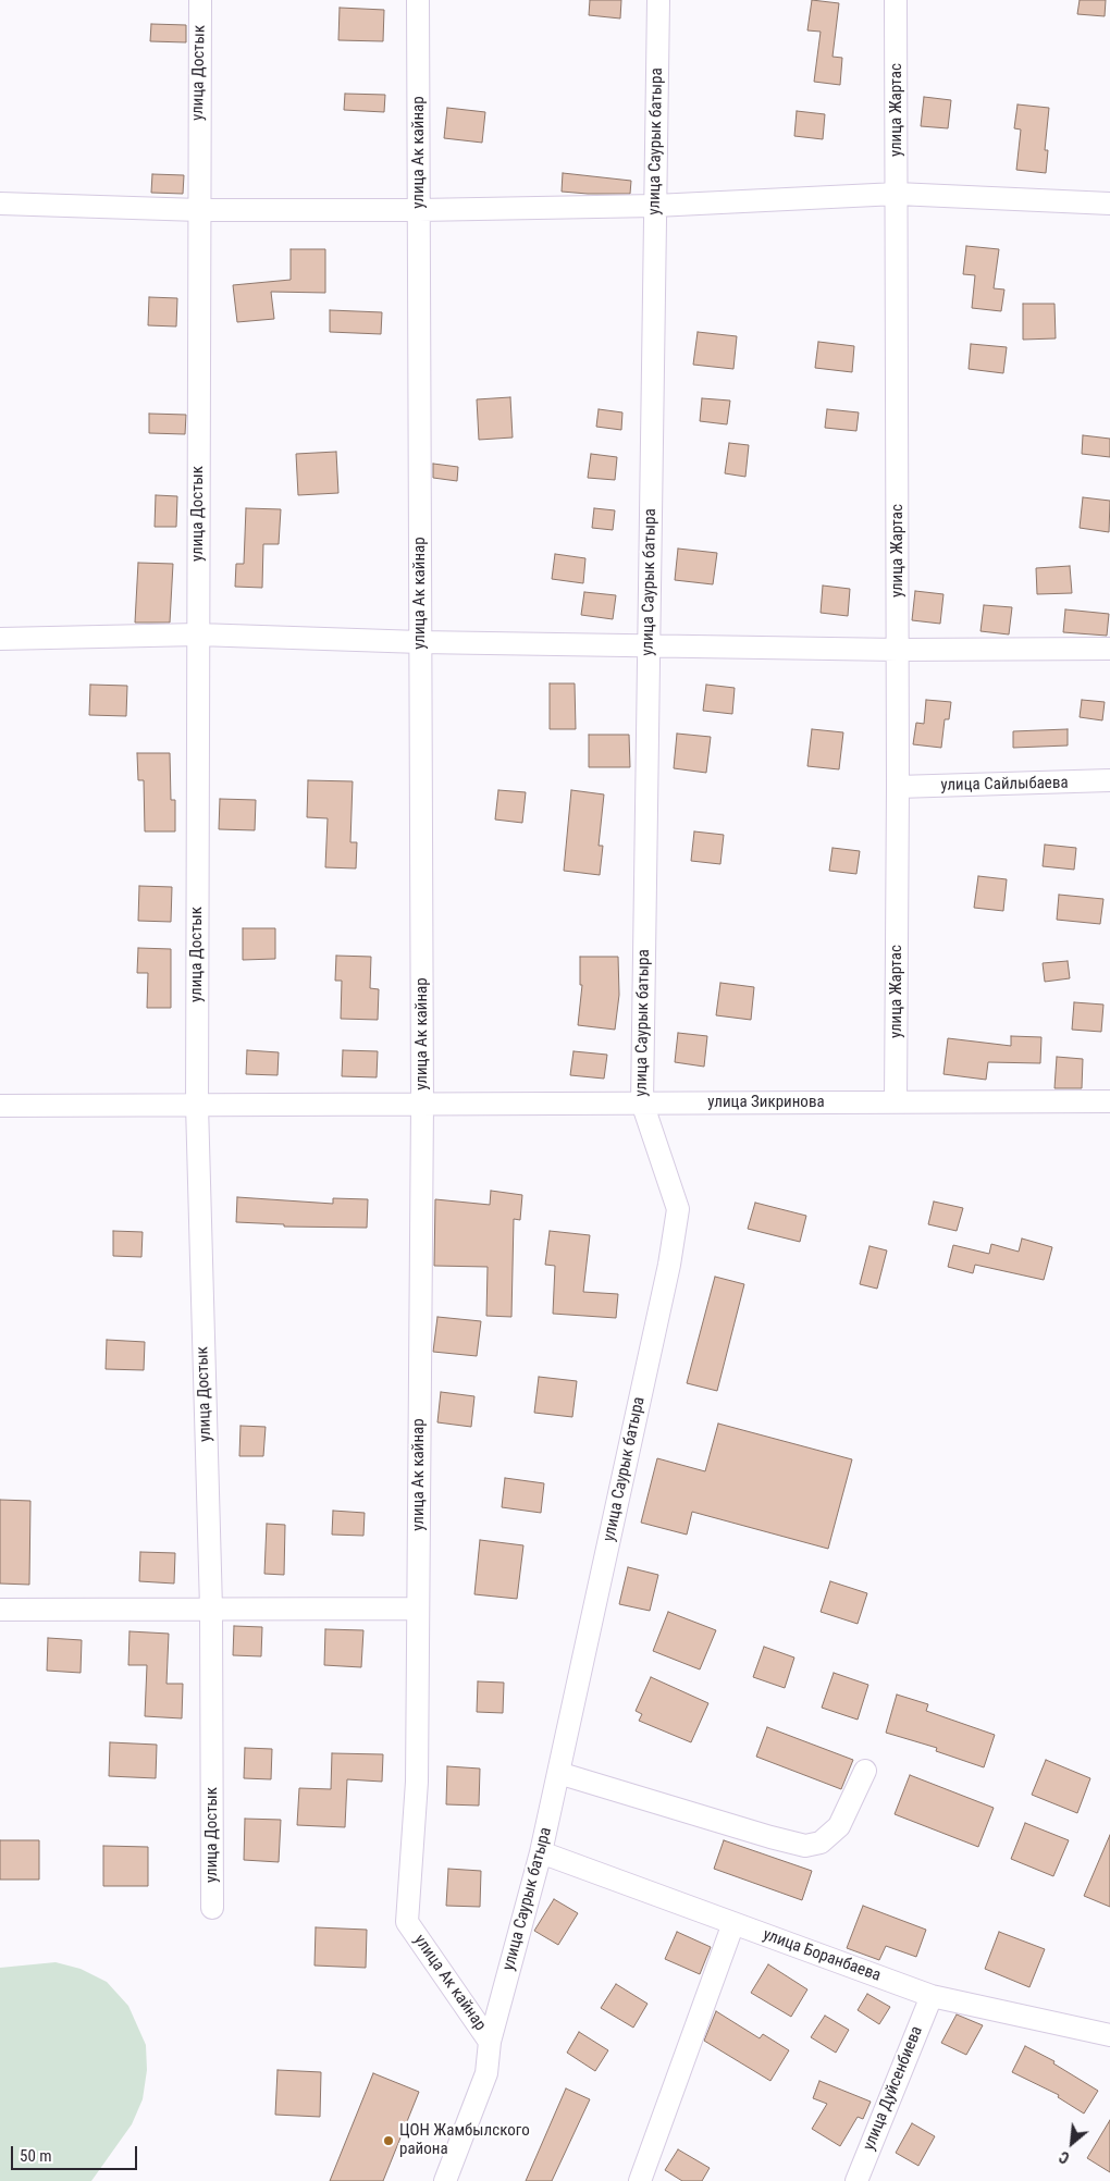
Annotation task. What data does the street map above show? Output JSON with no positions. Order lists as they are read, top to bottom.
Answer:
{
  "streets": {
    "street": [
      "улица Достык",
      "улица Жартас",
      "улица Саурык батыра",
      "улица Ак кайнар",
      "улица Сайлыбаева",
      "улица Зикринова",
      "улица Боранбаева",
      "улица Дуйсенбиева"
    ]
  },
  "crossings": [
    ["улица Достык", "улица Зикринова"],
    ["улица Жартас", "улица Сайлыбаева"],
    ["улица Жартас", "улица Зикринова"],
    ["улица Саурык батыра", "улица Ак кайнар"],
    ["улица Саурык батыра", "улица Зикринова"],
    ["улица Саурык батыра", "улица Боранбаева"],
    ["улица Ак кайнар", "улица Зикринова"],
    ["улица Боранбаева", "улица Дуйсенбиева"]
  ],
  "places": ["ЦОН Жамбылского района"],
  "scale_bar": "50 m",
  "north": "bottom left"
}
